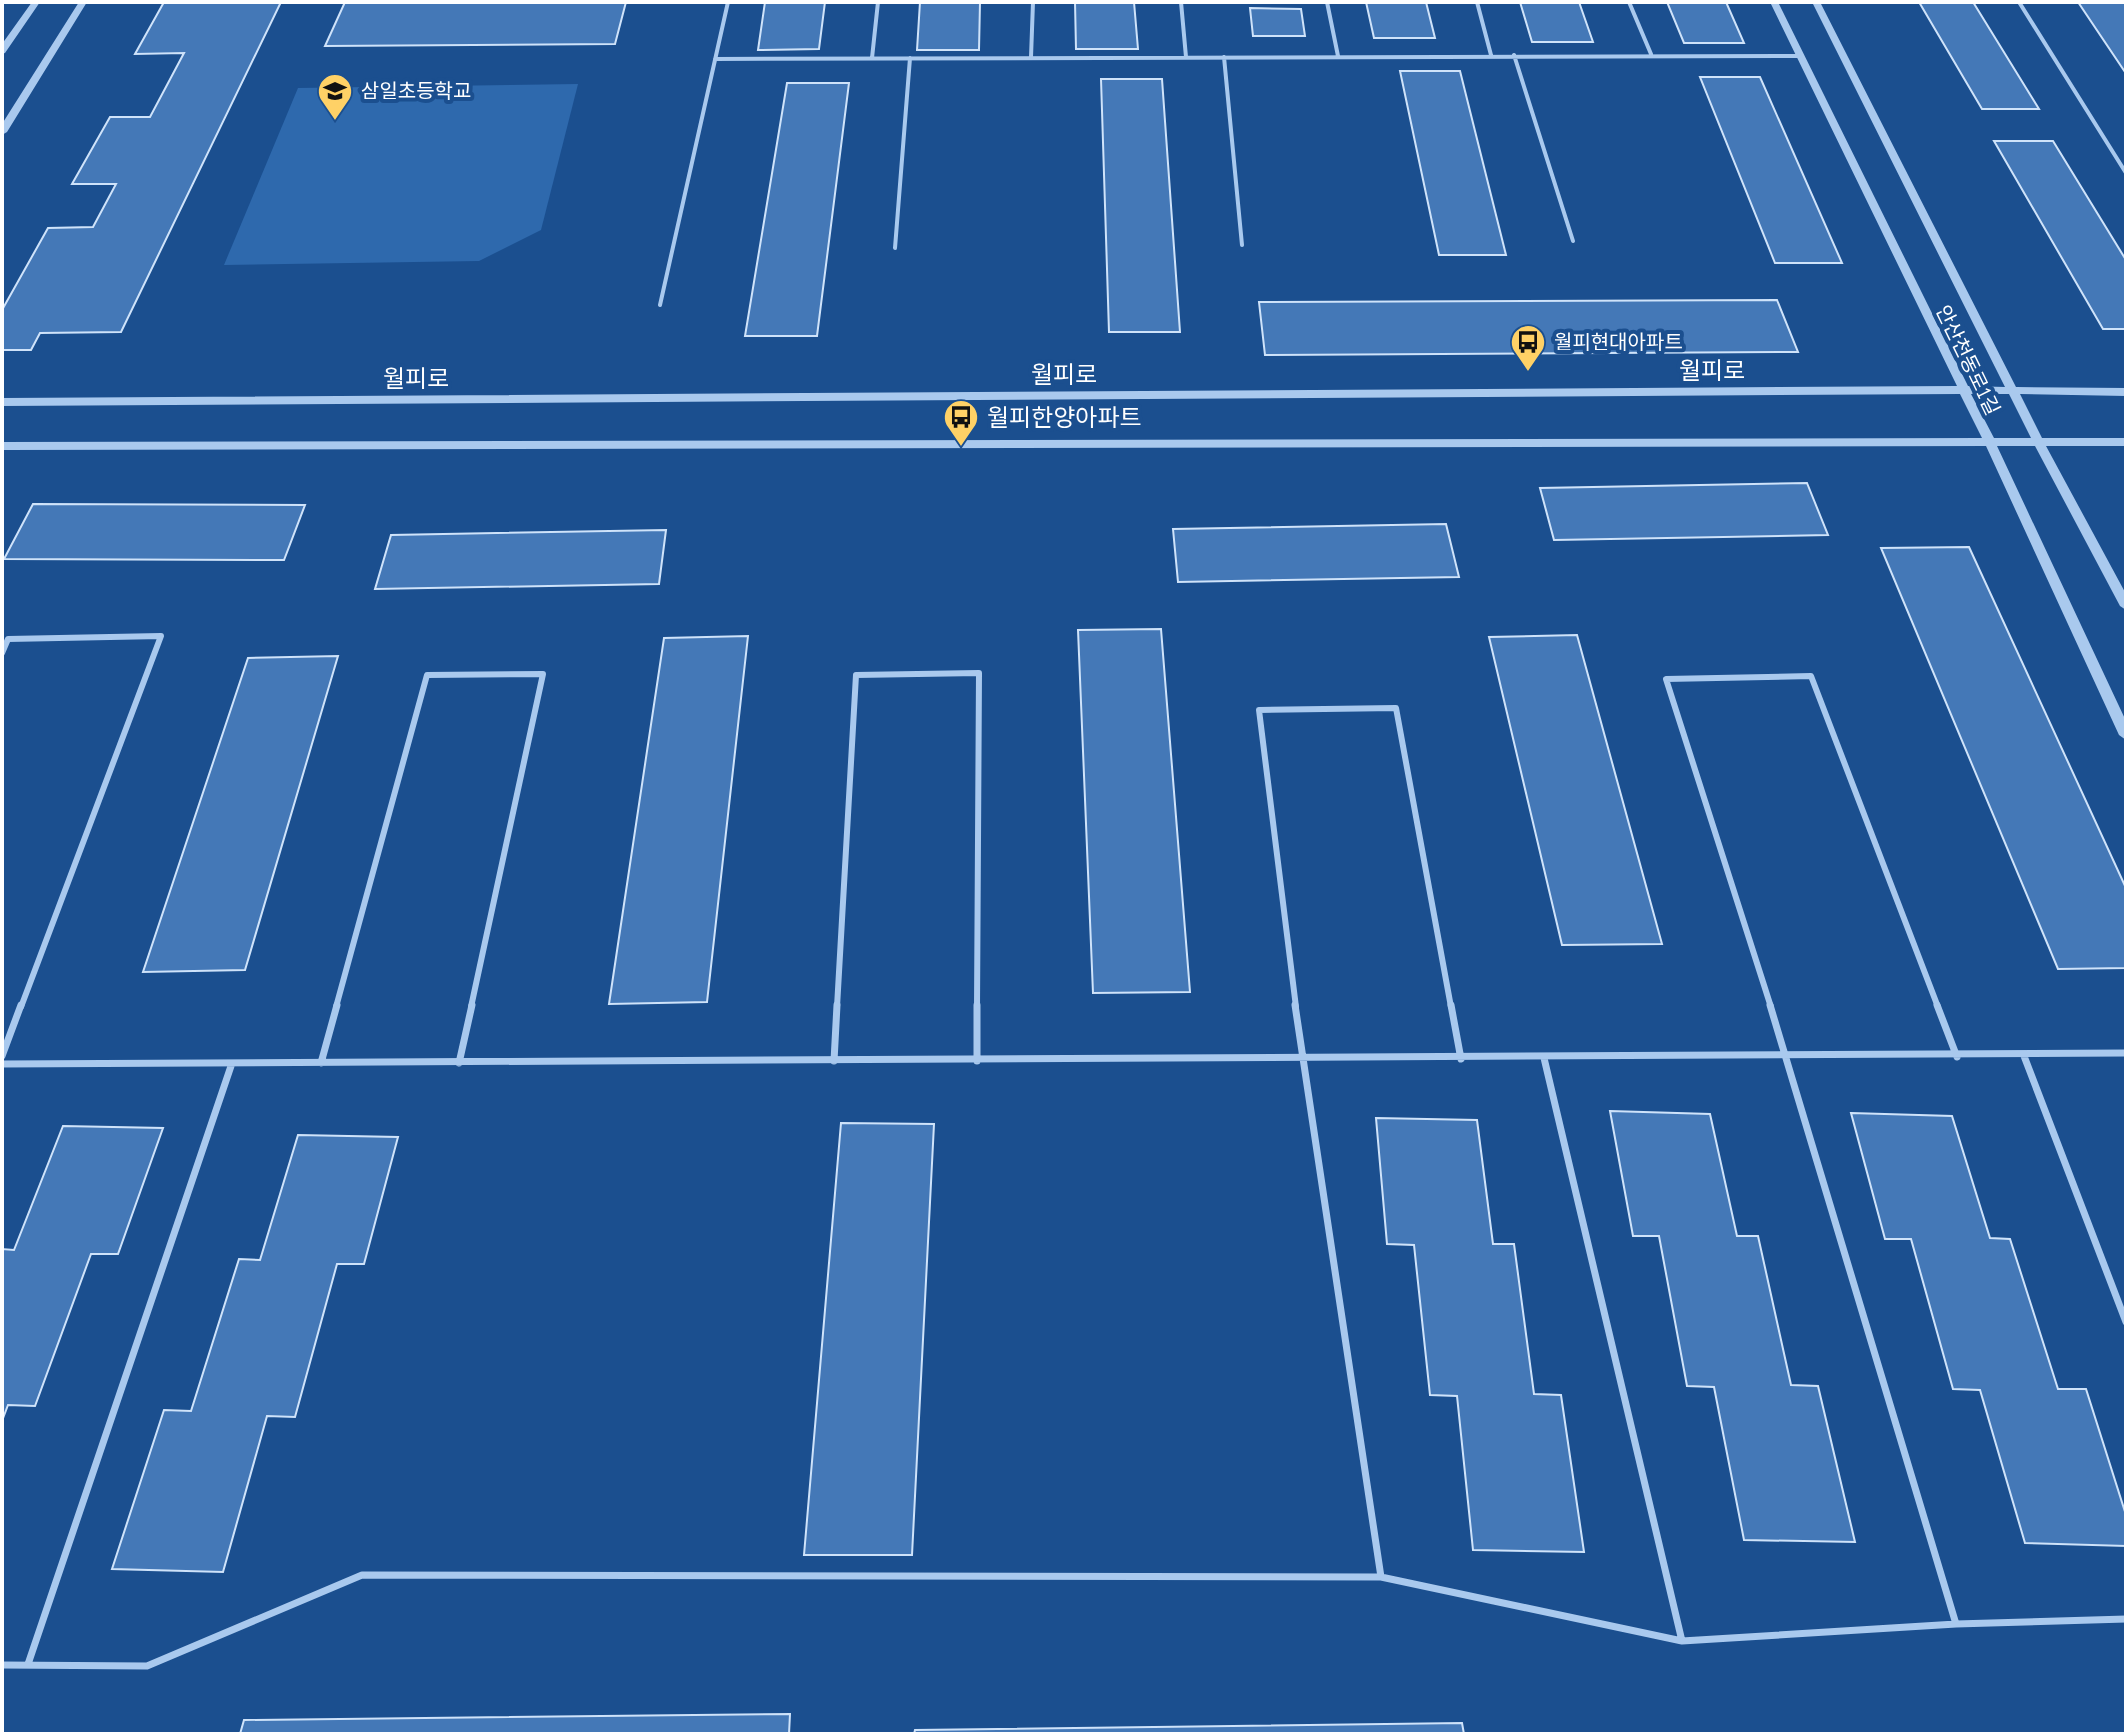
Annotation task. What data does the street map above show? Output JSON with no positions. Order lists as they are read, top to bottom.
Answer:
{
  "streets": {
    "street": ["안산천동로1길", "월피로"]
  },
  "crossings": [
    ["안산천동로1길", "월피로"]
  ],
  "places": {
    "school or university": ["삼일초등학교"],
    "bus stop": ["월피현대아파트", "월피한양아파트"]
  }
}
